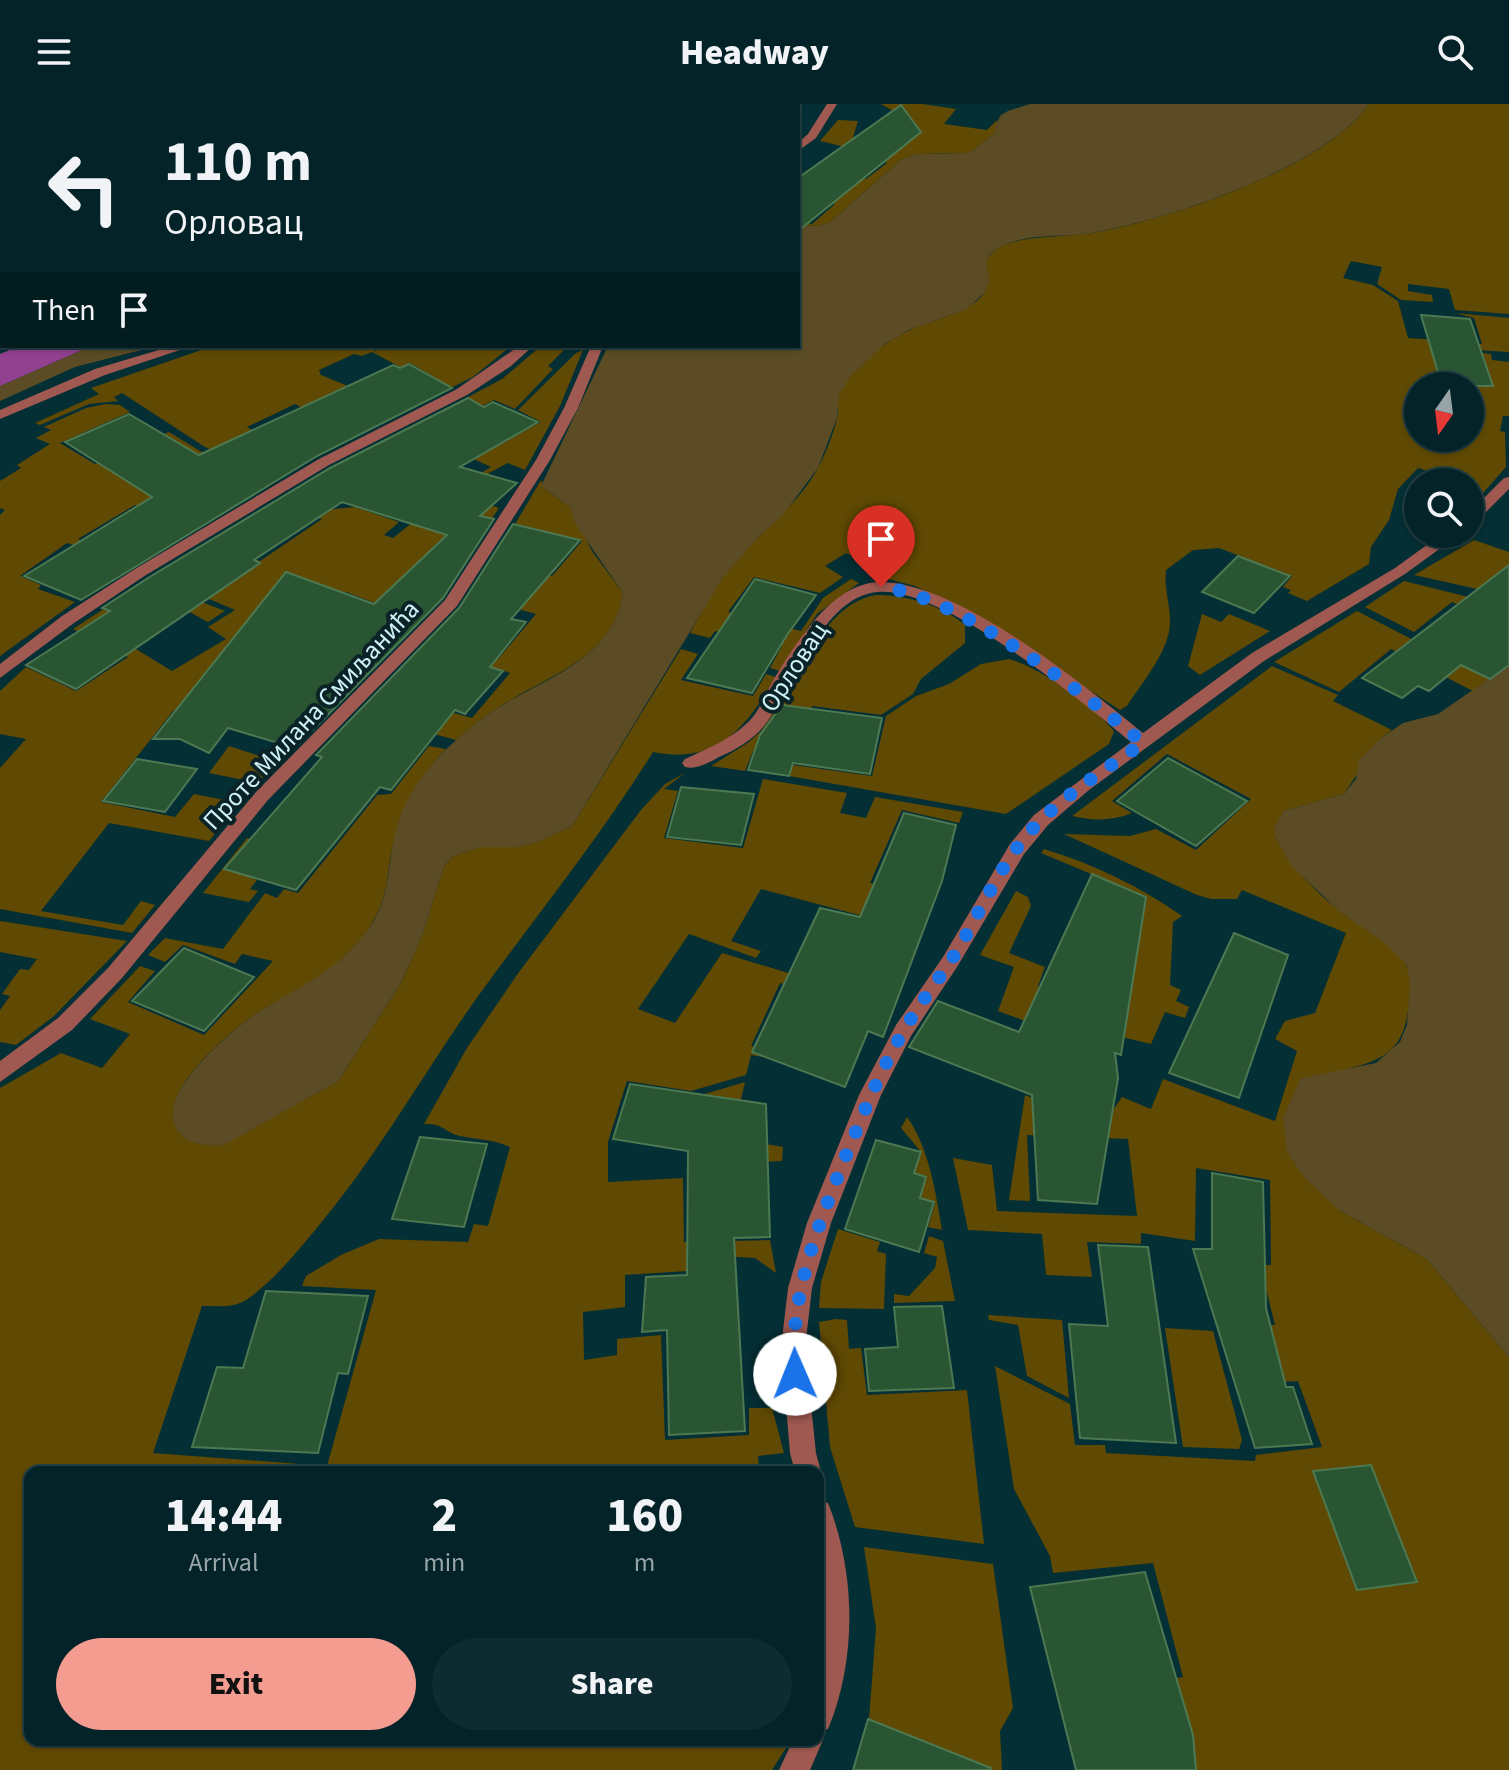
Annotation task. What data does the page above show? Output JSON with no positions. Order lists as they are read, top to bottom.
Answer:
{
  "streets": {
    "street": ["Орловац", "Проте Милана Смиљанића"]
  },
  "north": "bottom",
  "page": {
    "header": "Headway",
    "turn": ["110 m", "Орловац"],
    "then": "Then",
    "eta": [
      "14:44",
      "Arrival",
      "2",
      "min",
      "160",
      "m"
    ],
    "buttons": ["Exit", "Share"]
  }
}
